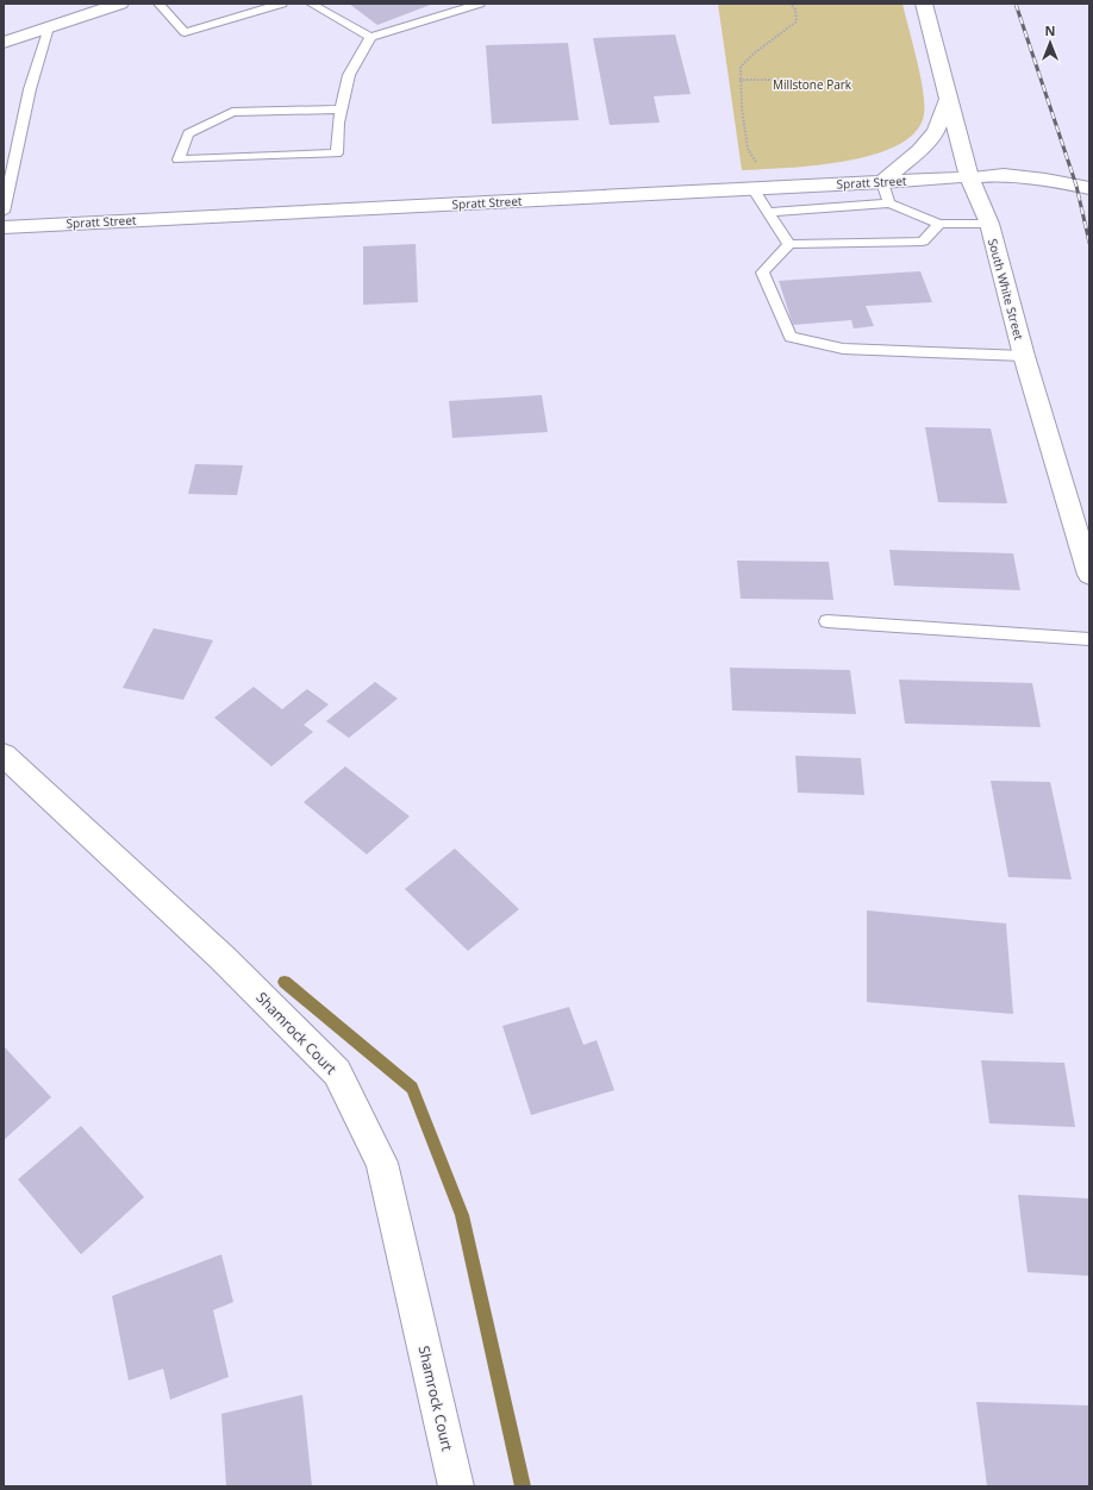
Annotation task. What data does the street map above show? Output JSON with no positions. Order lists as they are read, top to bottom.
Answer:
{
  "streets": {
    "main road": ["Spratt Street", "South White Street", "Shamrock Court"]
  },
  "crossings": [
    ["Spratt Street", "South White Street"]
  ],
  "parks": ["Millstone Park"],
  "north": "top"
}
